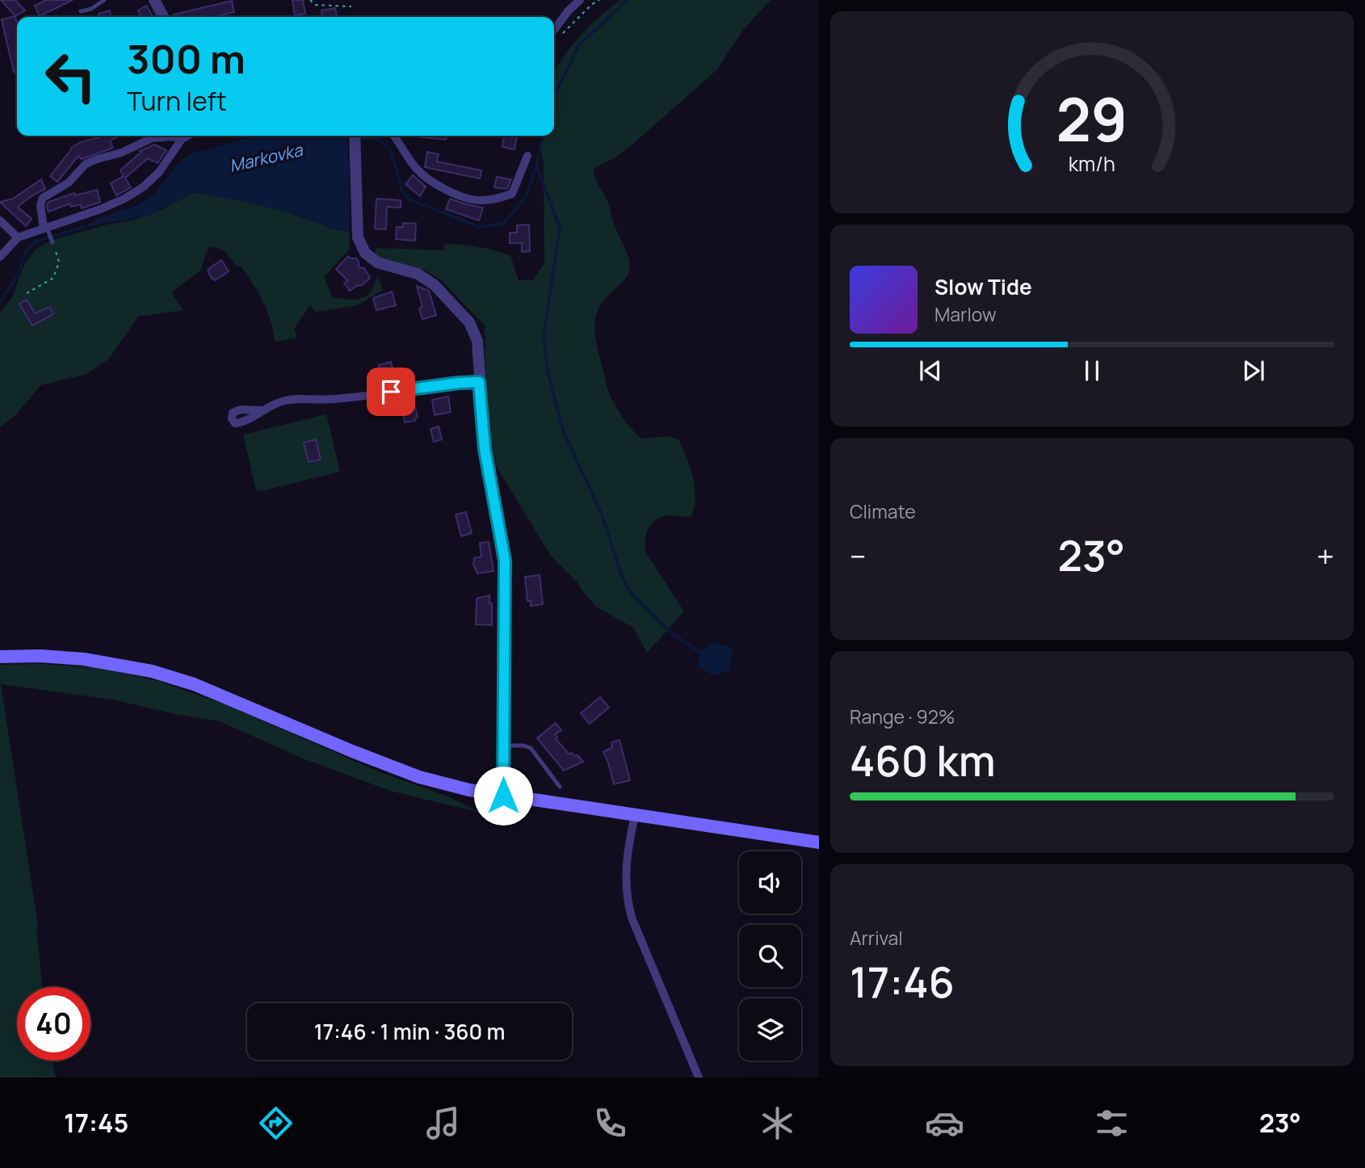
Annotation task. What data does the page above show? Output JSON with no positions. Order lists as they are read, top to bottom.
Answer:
{
  "water": ["Markovka"],
  "page": {
    "turn": ["300 m", "Turn left"],
    "song": ["Slow Tide", "Marlow"],
    "tile": [
      "Climate",
      ["Range · 92%", "460 km"],
      ["Arrival", "17:46"]
    ],
    "heat": ["−", "23°", "+"],
    "limit": "40",
    "trip": "17:46 · 1 min · 360 m",
    "tabs": ["17:45", "23°"],
    "gauge": ["29", "km/h"]
  }
}
